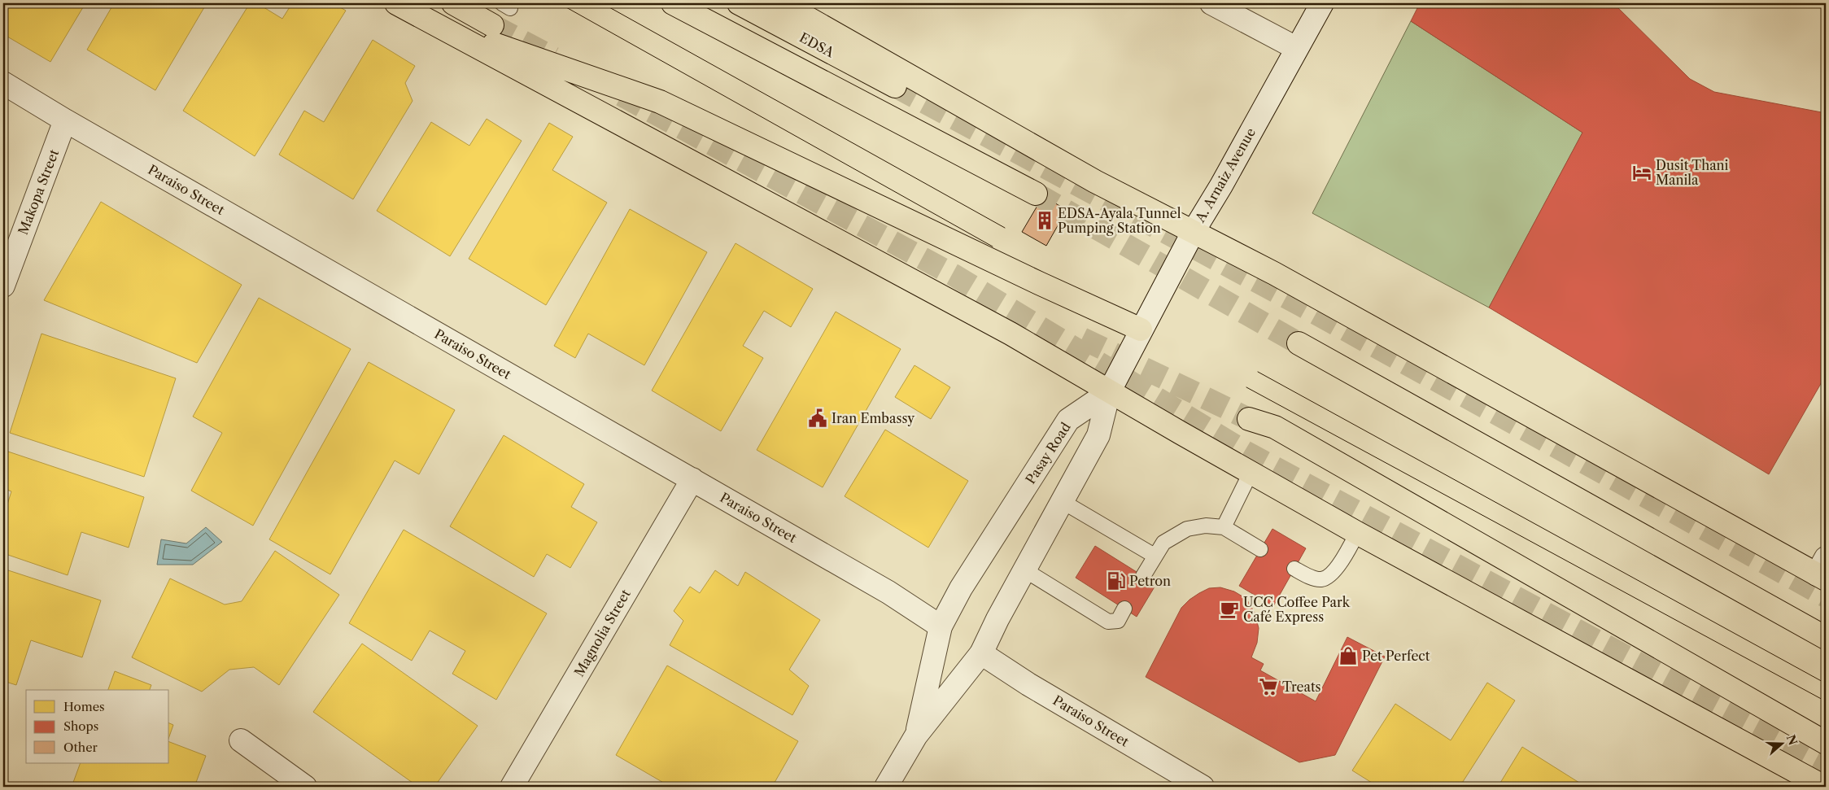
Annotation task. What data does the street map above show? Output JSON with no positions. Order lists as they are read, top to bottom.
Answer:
{
  "streets": {
    "highway": ["EDSA"],
    "street": [
      "A. Arnaiz Avenue",
      "Paraiso Street",
      "Makopa Street",
      "Pasay Road",
      "Magnolia Street"
    ]
  },
  "crossings": [
    ["A. Arnaiz Avenue", "Pasay Road"],
    ["Paraiso Street", "Makopa Street"],
    ["Paraiso Street", "Pasay Road"],
    ["Paraiso Street", "Magnolia Street"]
  ],
  "places": {
    "hotel": ["Dusit Thani Manila"],
    "building": ["EDSA-Ayala Tunnel Pumping Station"],
    "public building": ["Iran Embassy"],
    "fuel station": ["Petron"],
    "cafe": ["UCC Coffee Park Café Express"],
    "shop": ["Pet Perfect"],
    "supermarket": ["Treats"]
  },
  "legend": ["Homes", "Shops", "Other"],
  "north": "right"
}
